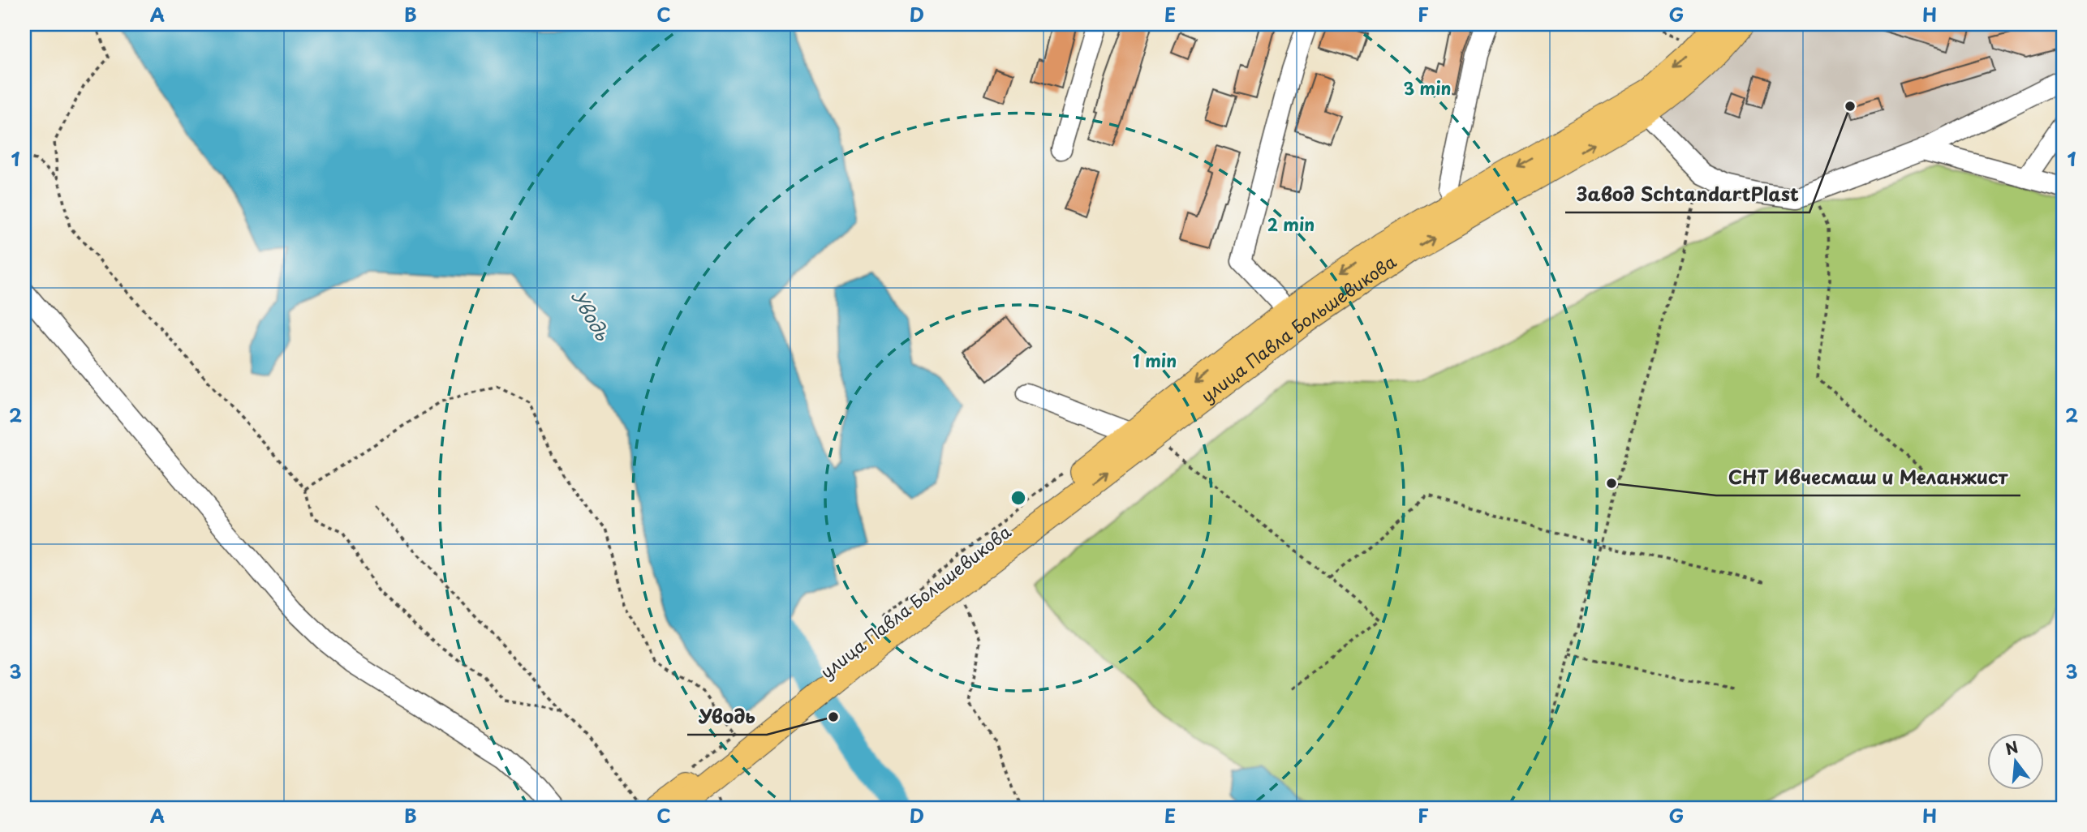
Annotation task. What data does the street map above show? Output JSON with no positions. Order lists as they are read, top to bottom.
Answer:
{
  "streets": {
    "main road": ["улица Павла Большевикова"]
  },
  "water": ["Уводь"],
  "places": ["Завод SchtandartPlast", "СНТ Ивчесмаш и Меланжист", "Уводь"],
  "north": "top",
  "grid": {
    "columns": [
      "A",
      "B",
      "C",
      "D",
      "E",
      "F",
      "G",
      "H"
    ],
    "rows": ["1", "2", "3"]
  },
  "rings": ["3 min", "2 min", "1 min"]
}
